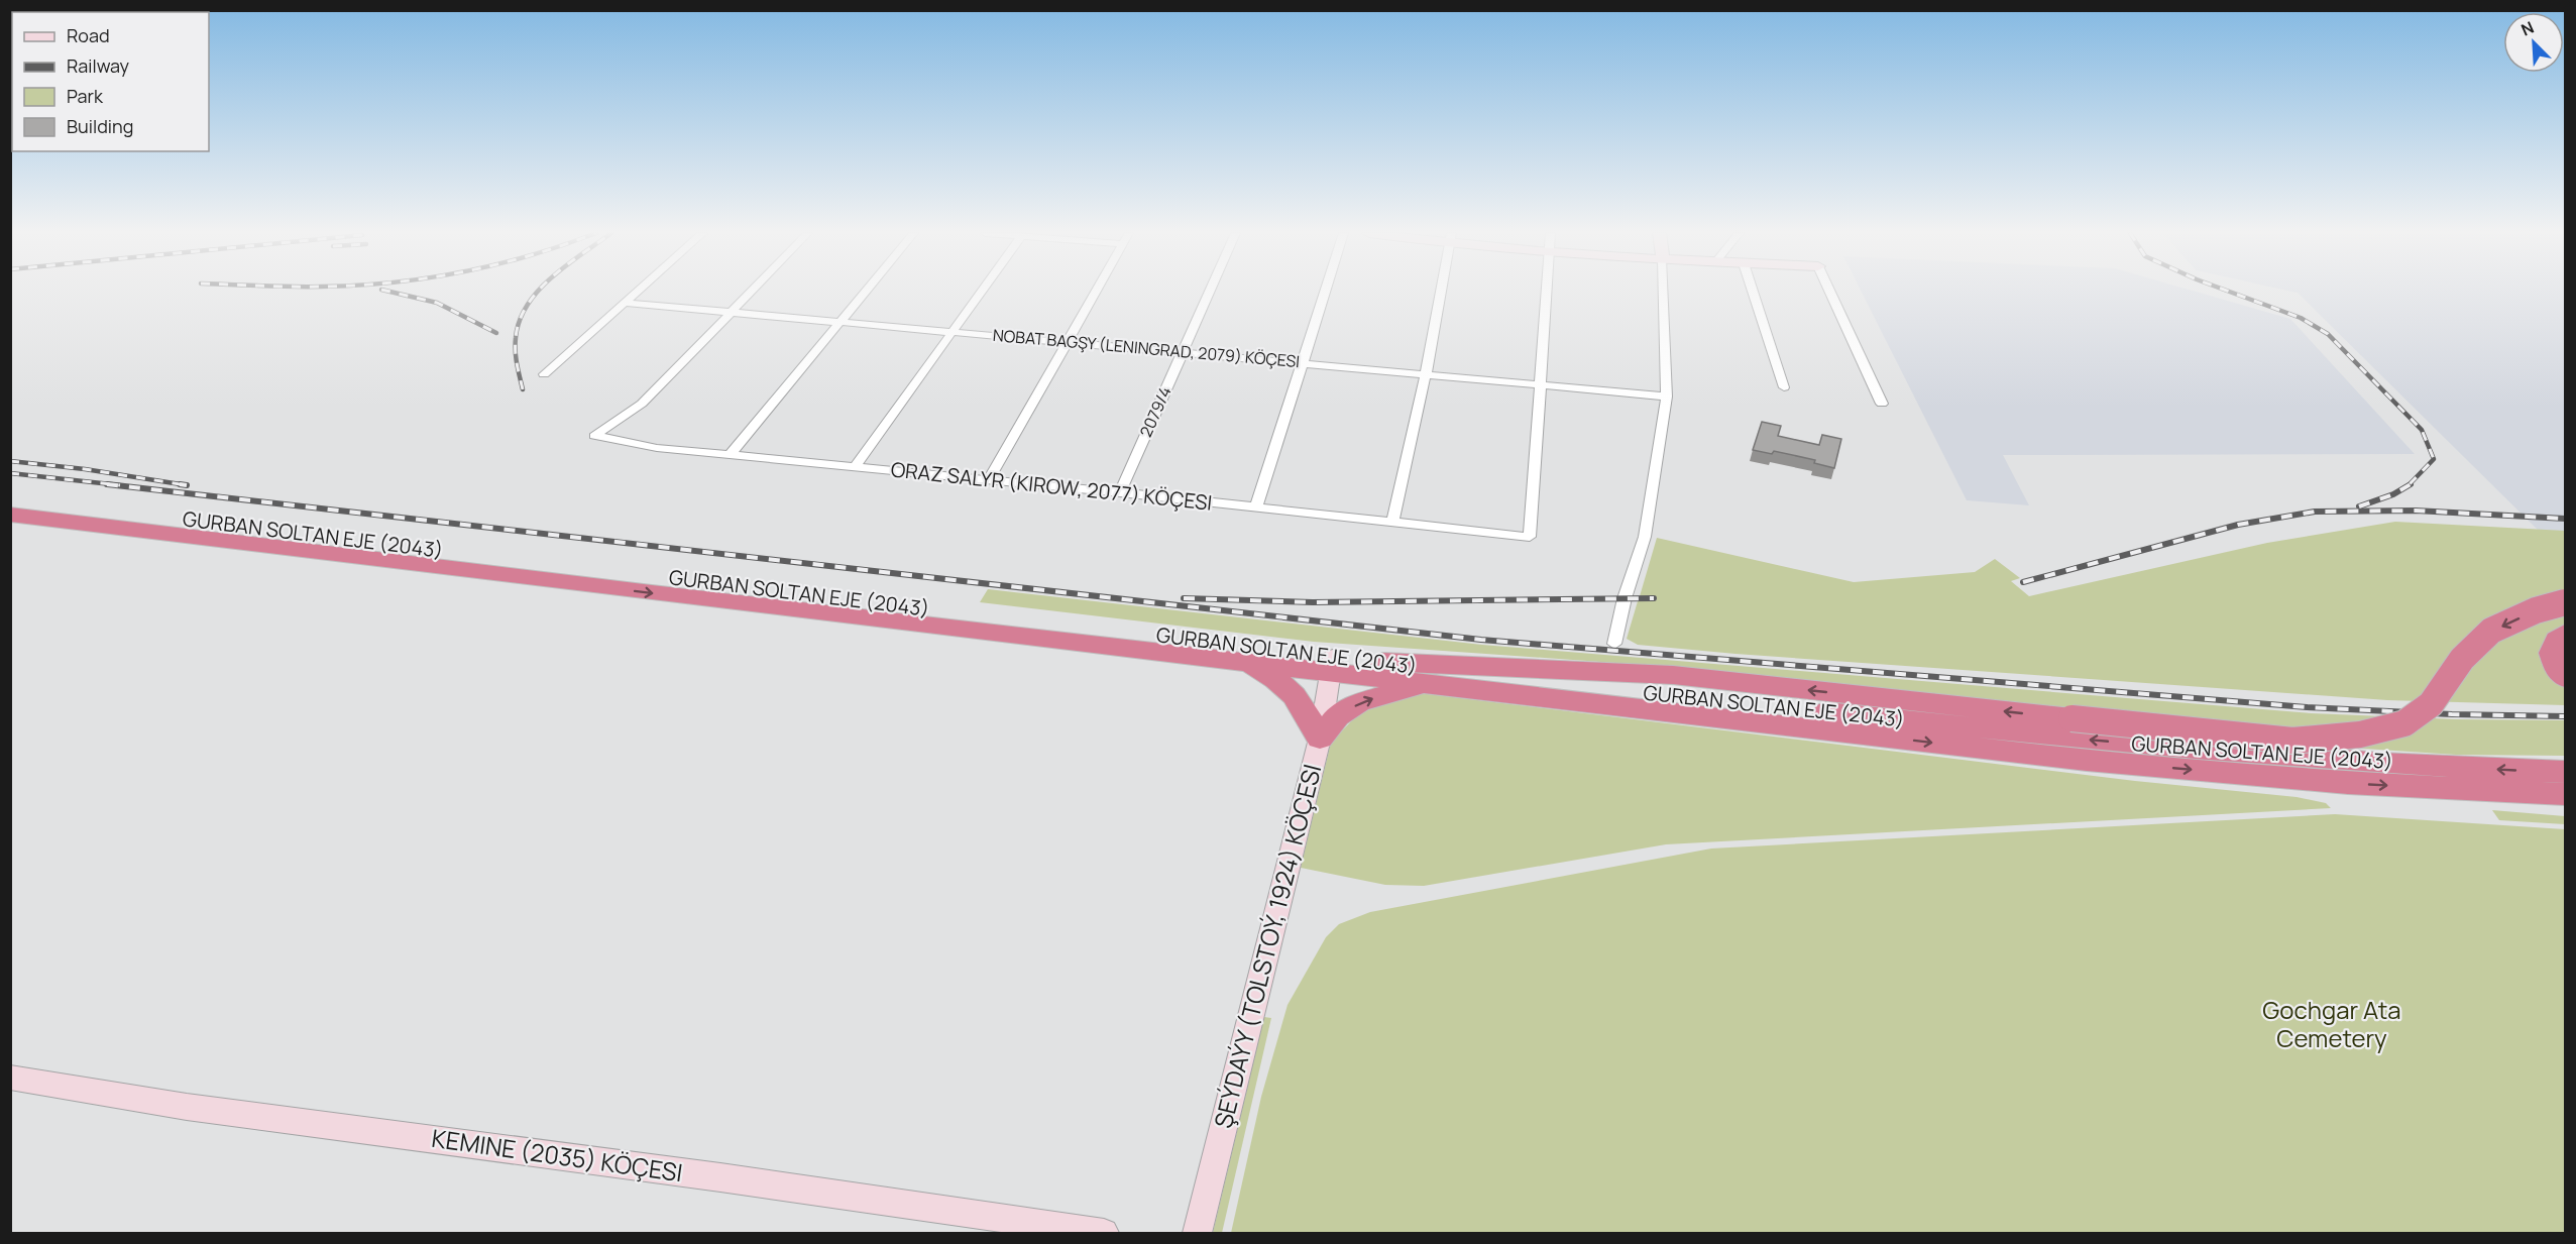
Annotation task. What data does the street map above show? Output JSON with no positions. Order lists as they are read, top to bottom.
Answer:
{
  "streets": {
    "highway": ["GURBAN SOLTAN EJE (2043)"],
    "street": [
      "NOBAT BAGŞY (LENINGRAD, 2079) KÖÇESI",
      "2079/4",
      "ORAZ SALYR (KIROW, 2077) KÖÇESI",
      "ŞEÝDAÝY (TOLSTOÝ, 1924) KÖÇESI",
      "KEMINE (2035) KÖÇESI"
    ]
  },
  "crossings": [
    ["NOBAT BAGŞY (LENINGRAD, 2079) KÖÇESI", "2079/4"],
    ["NOBAT BAGŞY (LENINGRAD, 2079) KÖÇESI", "ORAZ SALYR (KIROW, 2077) KÖÇESI"],
    ["2079/4", "ORAZ SALYR (KIROW, 2077) KÖÇESI"],
    ["GURBAN SOLTAN EJE (2043)", "ŞEÝDAÝY (TOLSTOÝ, 1924) KÖÇESI"]
  ],
  "parks": ["Gochgar Ata Cemetery"],
  "legend": [
    "Road",
    "Railway",
    "Park",
    "Building"
  ],
  "north": "top left"
}
